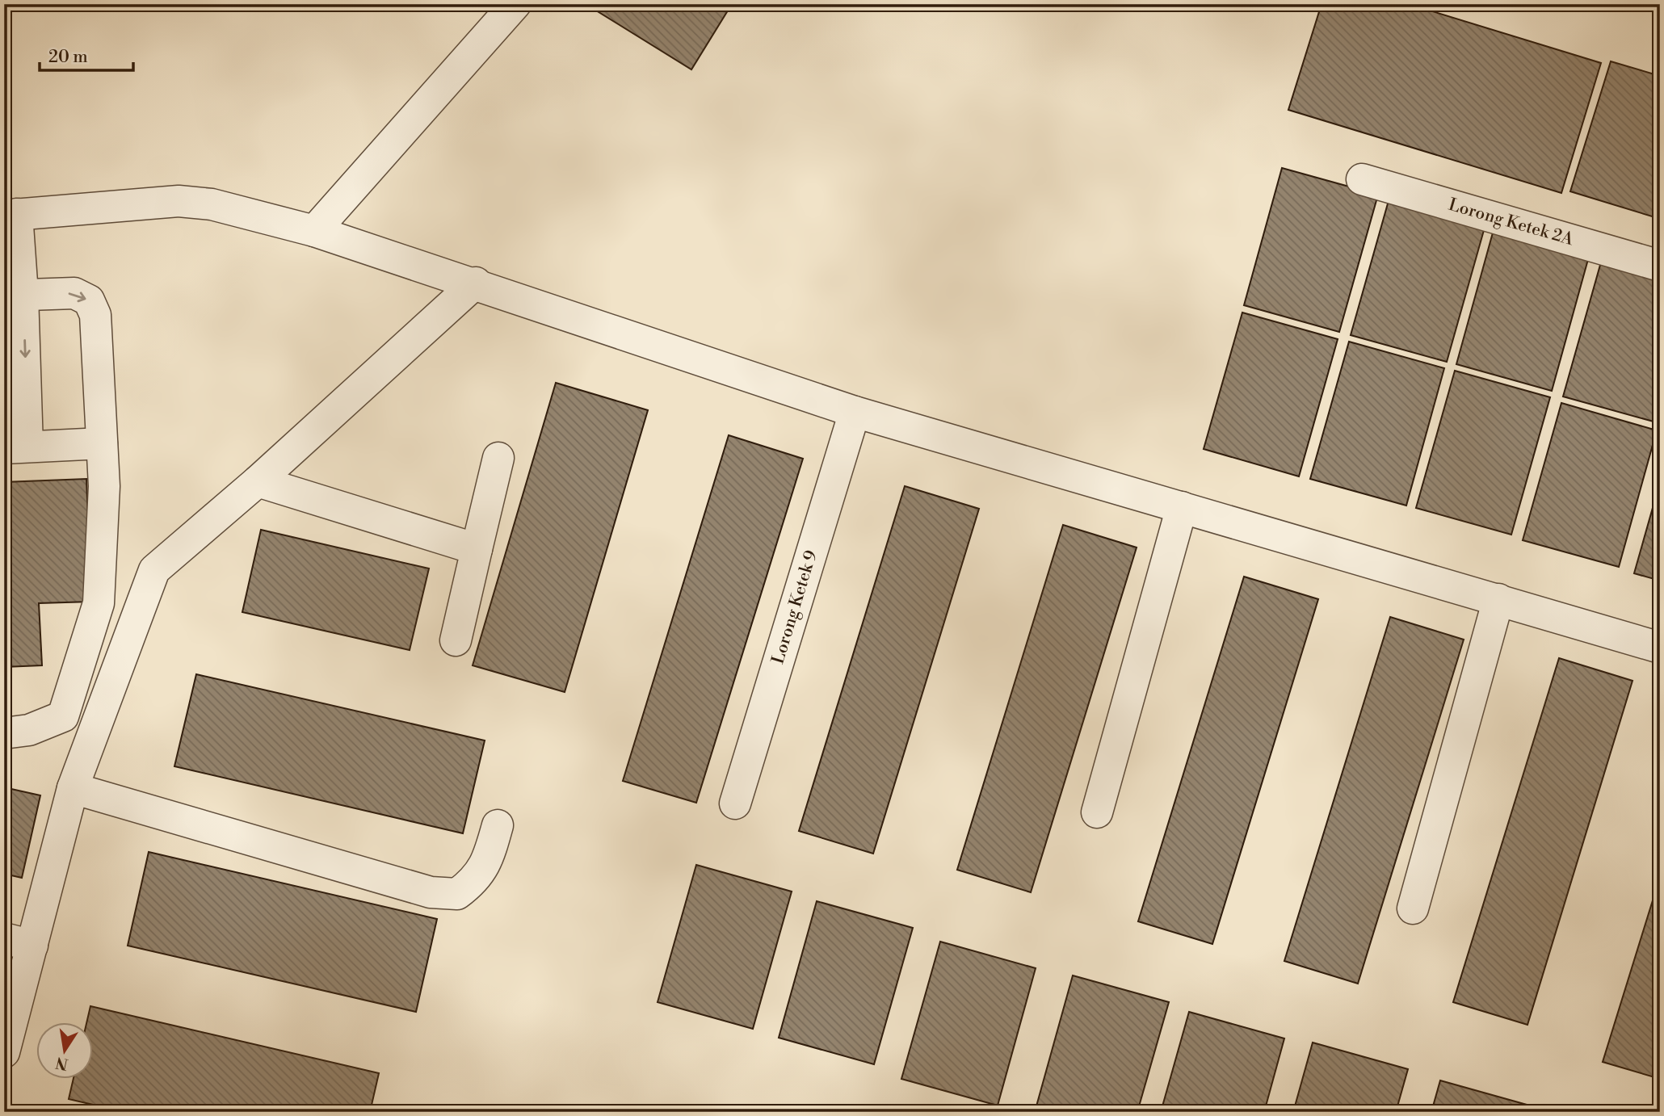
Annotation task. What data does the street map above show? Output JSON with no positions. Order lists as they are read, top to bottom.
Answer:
{
  "streets": {
    "street": ["Lorong Ketek 2A", "Lorong Ketek 9"]
  },
  "scale_bar": "20 m",
  "north": "bottom"
}
